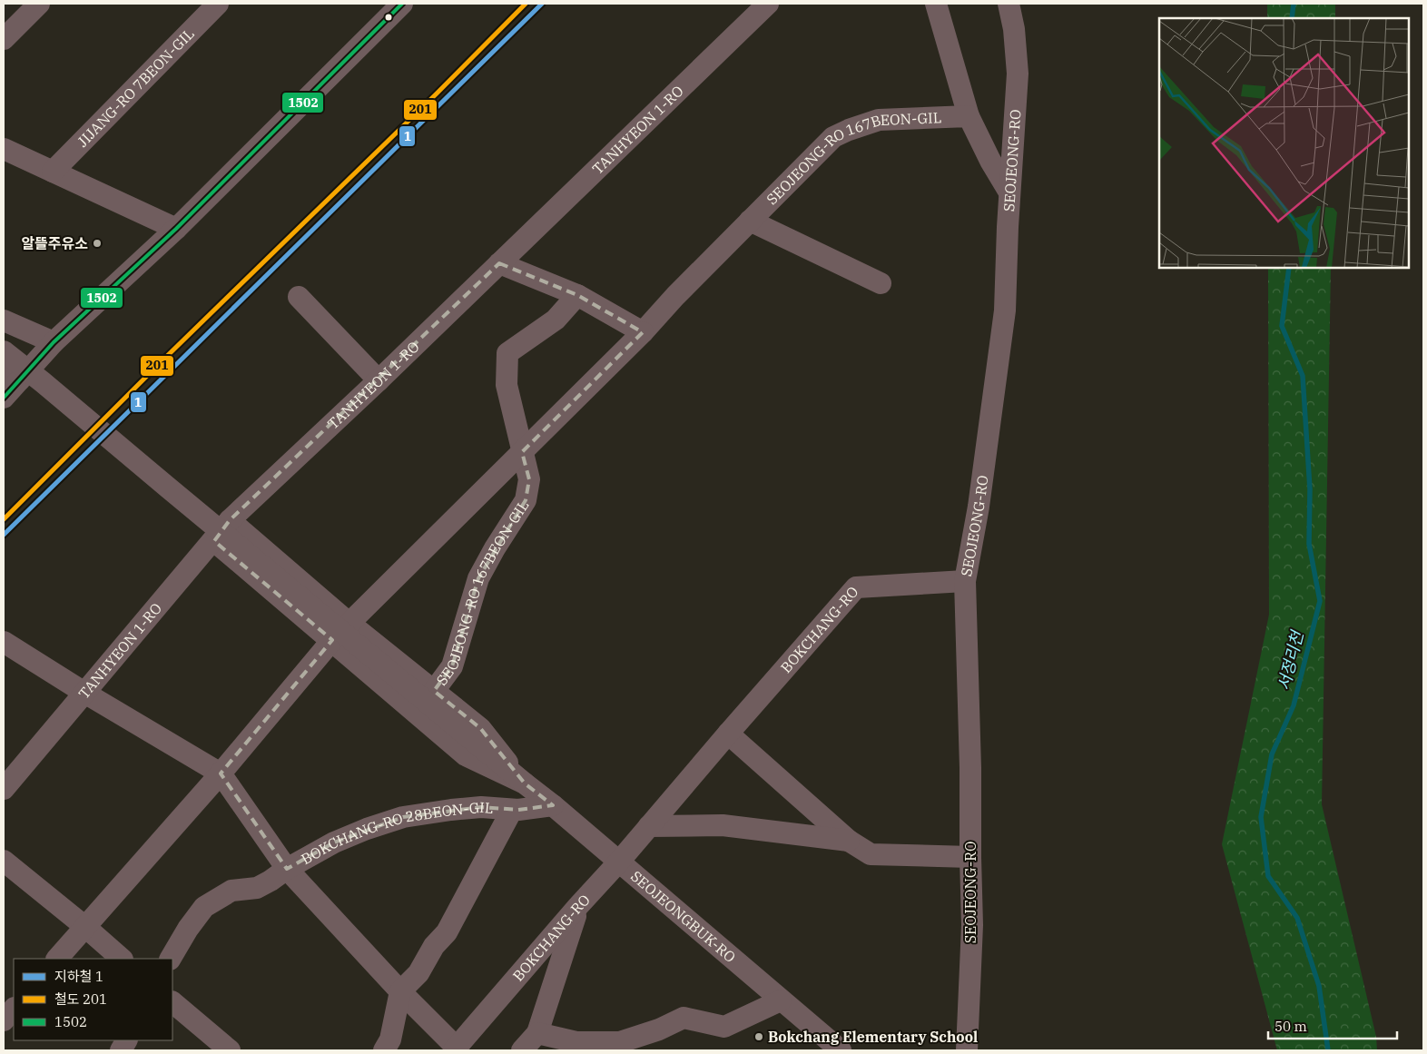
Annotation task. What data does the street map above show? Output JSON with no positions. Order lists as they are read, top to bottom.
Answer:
{
  "streets": {
    "street": [
      "JIJANG-RO 7BEON-GIL",
      "TANHYEON 1-RO",
      "SEOJEONG-RO",
      "SEOJEONG-RO 167BEON-GIL",
      "BOKCHANG-RO",
      "BOKCHANG-RO 28BEON-GIL",
      "SEOJEONGBUK-RO"
    ]
  },
  "crossings": [
    ["TANHYEON 1-RO", "BOKCHANG-RO 28BEON-GIL"],
    ["SEOJEONG-RO", "SEOJEONG-RO 167BEON-GIL"],
    ["SEOJEONG-RO", "BOKCHANG-RO"],
    ["BOKCHANG-RO", "BOKCHANG-RO 28BEON-GIL"],
    ["BOKCHANG-RO", "SEOJEONGBUK-RO"],
    ["BOKCHANG-RO 28BEON-GIL", "SEOJEONGBUK-RO"]
  ],
  "water": ["서정리천"],
  "places": ["알뜰주유소", "Bokchang Elementary School"],
  "lines": ["metro line 1", "rail line 201", "transit line 1502"],
  "legend": ["지하철 1", "철도 201", "1502"],
  "scale_bar": "50 m"
}
